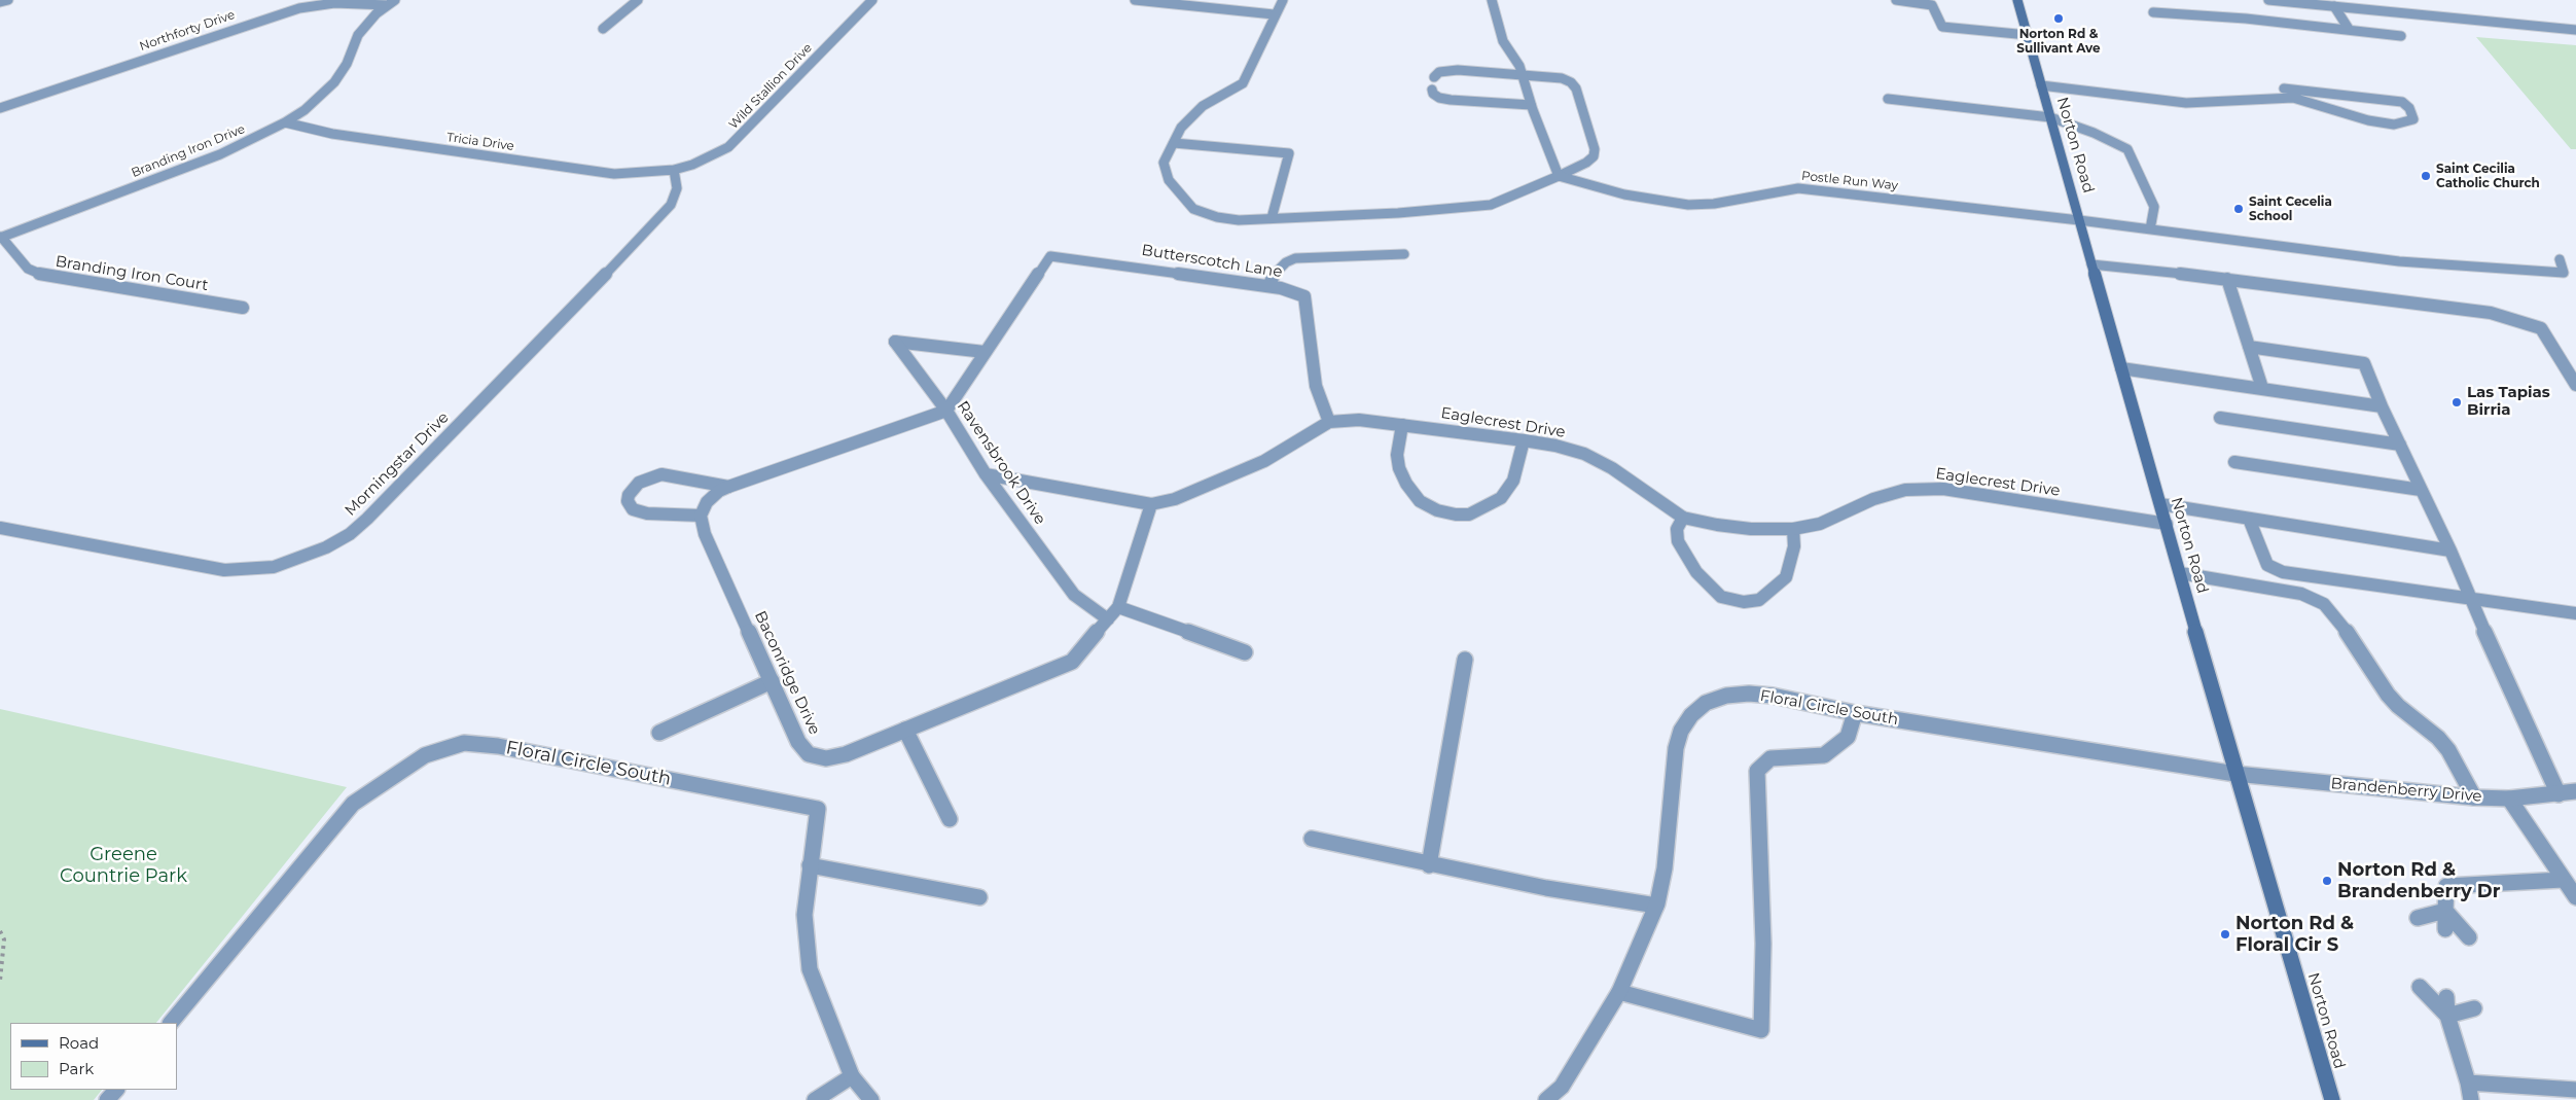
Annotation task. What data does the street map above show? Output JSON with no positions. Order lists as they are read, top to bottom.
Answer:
{
  "streets": {
    "main road": ["Norton Road"],
    "street": [
      "Northforty Drive",
      "Wild Stallion Drive",
      "Tricia Drive",
      "Branding Iron Drive",
      "Postle Run Way",
      "Butterscotch Lane",
      "Branding Iron Court",
      "Eaglecrest Drive",
      "Ravensbrook Drive",
      "Morningstar Drive",
      "Baconridge Drive",
      "Floral Circle South",
      "Brandenberry Drive"
    ]
  },
  "crossings": [
    ["Northforty Drive", "Branding Iron Drive"],
    ["Wild Stallion Drive", "Tricia Drive"],
    ["Wild Stallion Drive", "Morningstar Drive"],
    ["Tricia Drive", "Branding Iron Drive"],
    ["Tricia Drive", "Morningstar Drive"],
    ["Norton Road", "Postle Run Way"],
    ["Norton Road", "Eaglecrest Drive"],
    ["Norton Road", "Floral Circle South"],
    ["Norton Road", "Brandenberry Drive"],
    ["Branding Iron Drive", "Branding Iron Court"],
    ["Butterscotch Lane", "Eaglecrest Drive"],
    ["Butterscotch Lane", "Ravensbrook Drive"],
    ["Ravensbrook Drive", "Baconridge Drive"],
    ["Floral Circle South", "Brandenberry Drive"]
  ],
  "parks": ["Greene Countrie Park"],
  "places": [
    "Norton Rd & Sullivant Ave",
    "Saint Cecilia Catholic Church",
    "Saint Cecelia School",
    "Las Tapias Birria",
    "Norton Rd & Brandenberry Dr",
    "Norton Rd & Floral Cir S"
  ],
  "legend": ["Road", "Park"]
}
